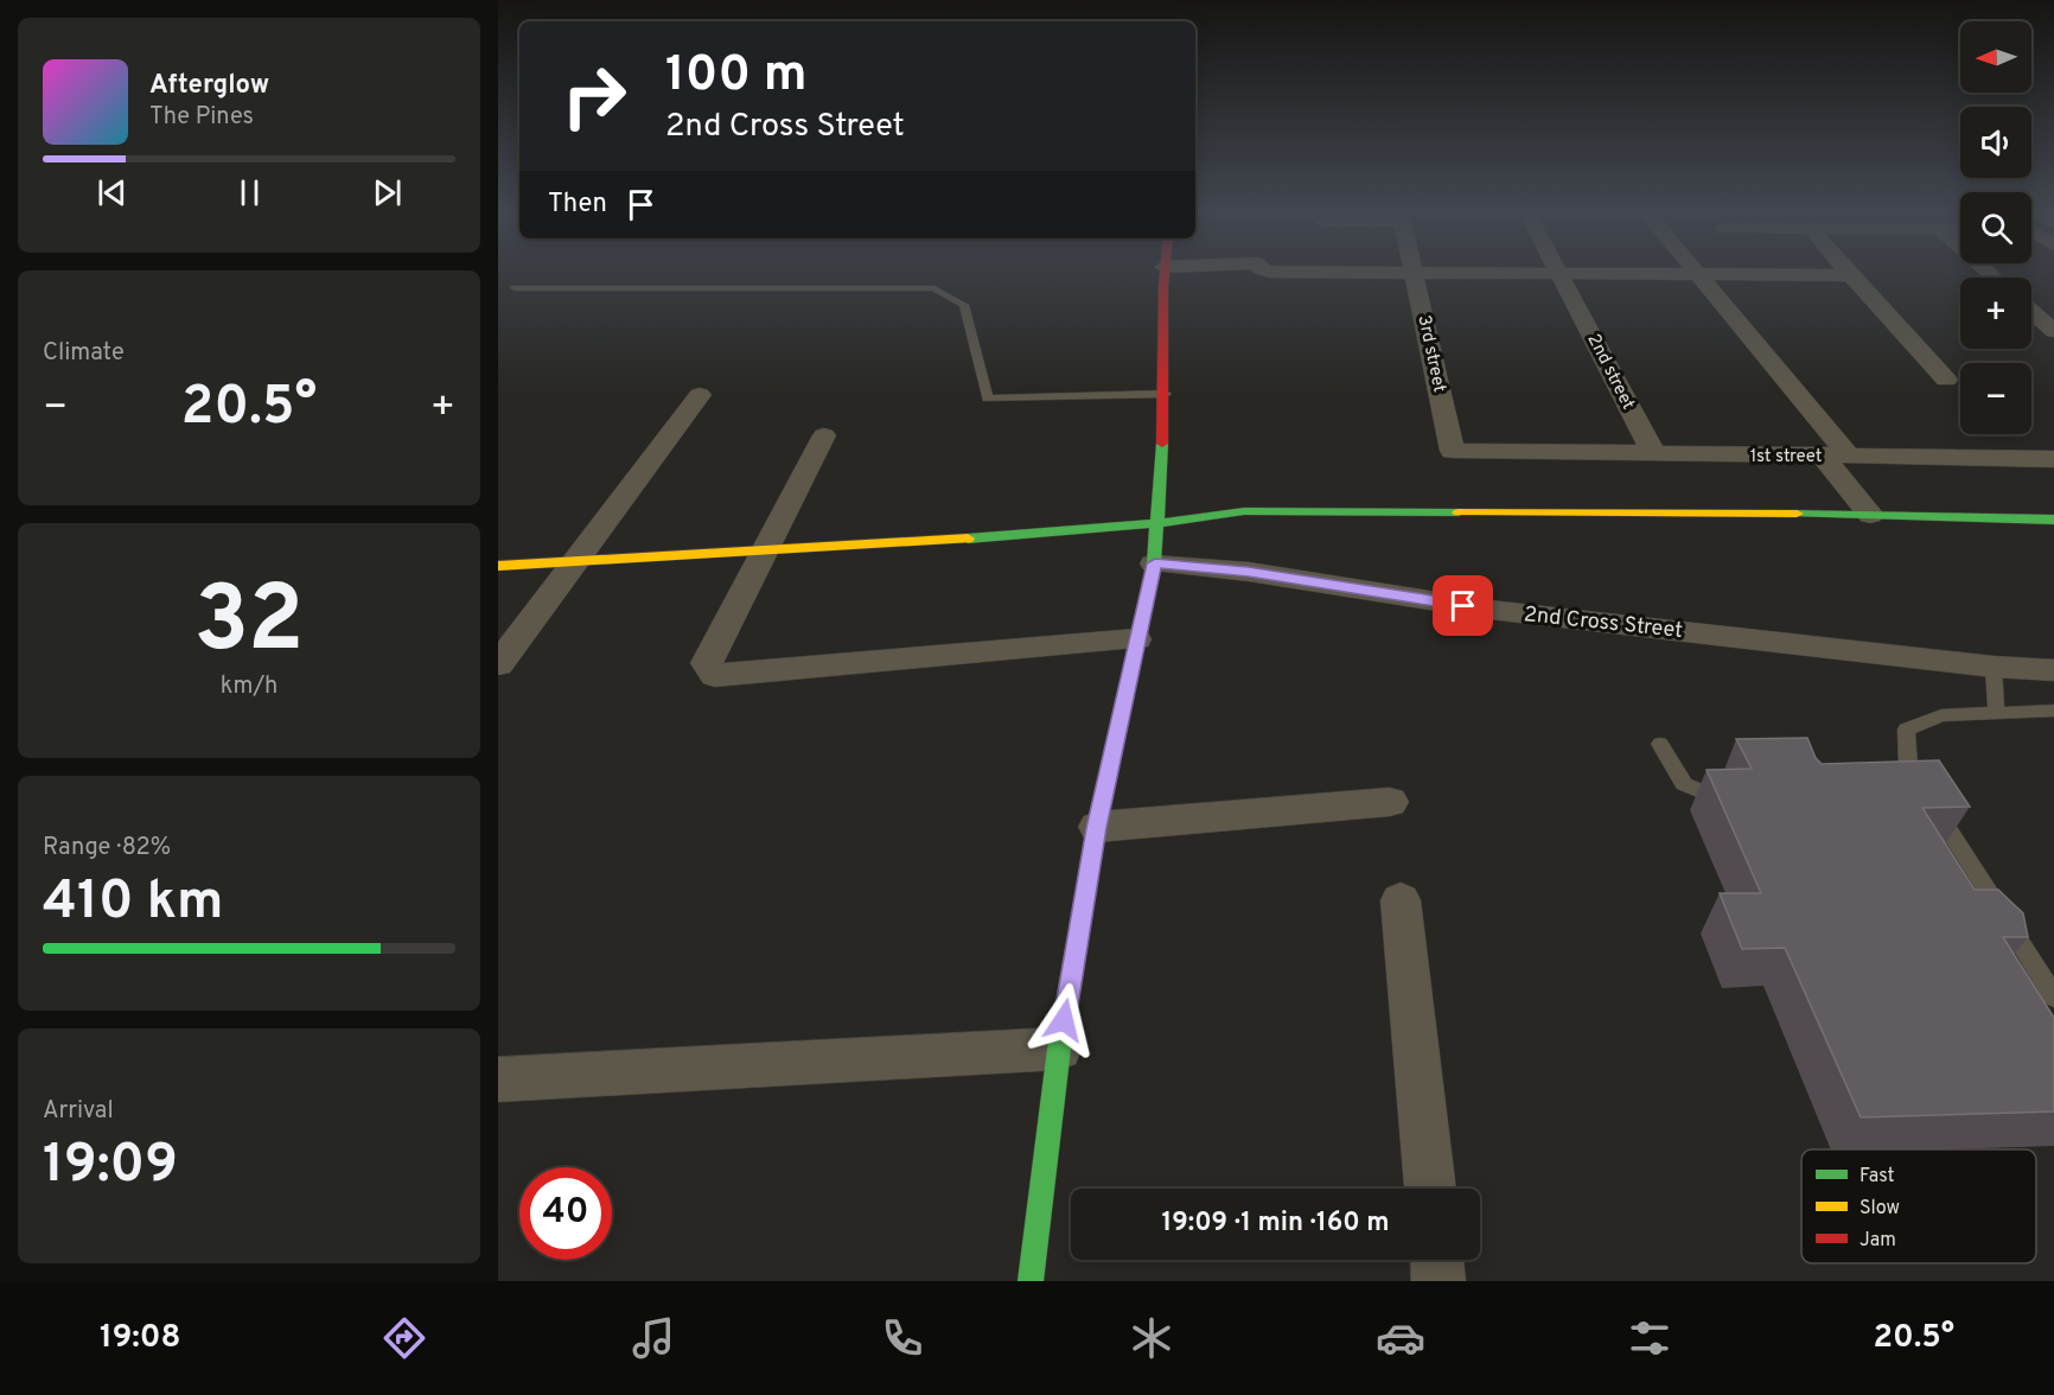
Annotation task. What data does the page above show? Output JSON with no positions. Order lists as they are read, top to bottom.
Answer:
{
  "streets": {
    "street": [
      "3rd street",
      "2nd street",
      "1st street",
      "2nd Cross Street"
    ]
  },
  "crossings": [
    ["3rd street", "1st street"],
    ["2nd street", "1st street"]
  ],
  "legend": ["Fast", "Slow", "Jam"],
  "north": "left",
  "page": {
    "map_buttons": ["+", "−"],
    "turn": ["100 m", "2nd Cross Street"],
    "song": ["Afterglow", "The Pines"],
    "then": "Then",
    "tile": [
      "Climate",
      ["32", "km/h"],
      ["Range · 82%", "410 km"],
      ["Arrival", "19:09"]
    ],
    "heat": ["−", "20.5°", "+"],
    "limit": "40",
    "trip": "19:09 · 1 min · 160 m",
    "tabs": ["19:08", "20.5°"]
  }
}
